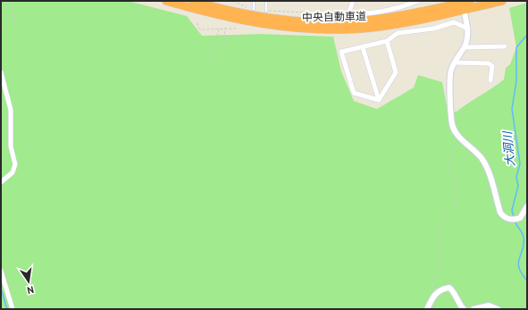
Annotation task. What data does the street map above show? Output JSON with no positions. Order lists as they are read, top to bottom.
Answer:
{
  "streets": {
    "highway": ["中央自動車道"]
  },
  "water": ["大洞川"],
  "north": "bottom"
}
